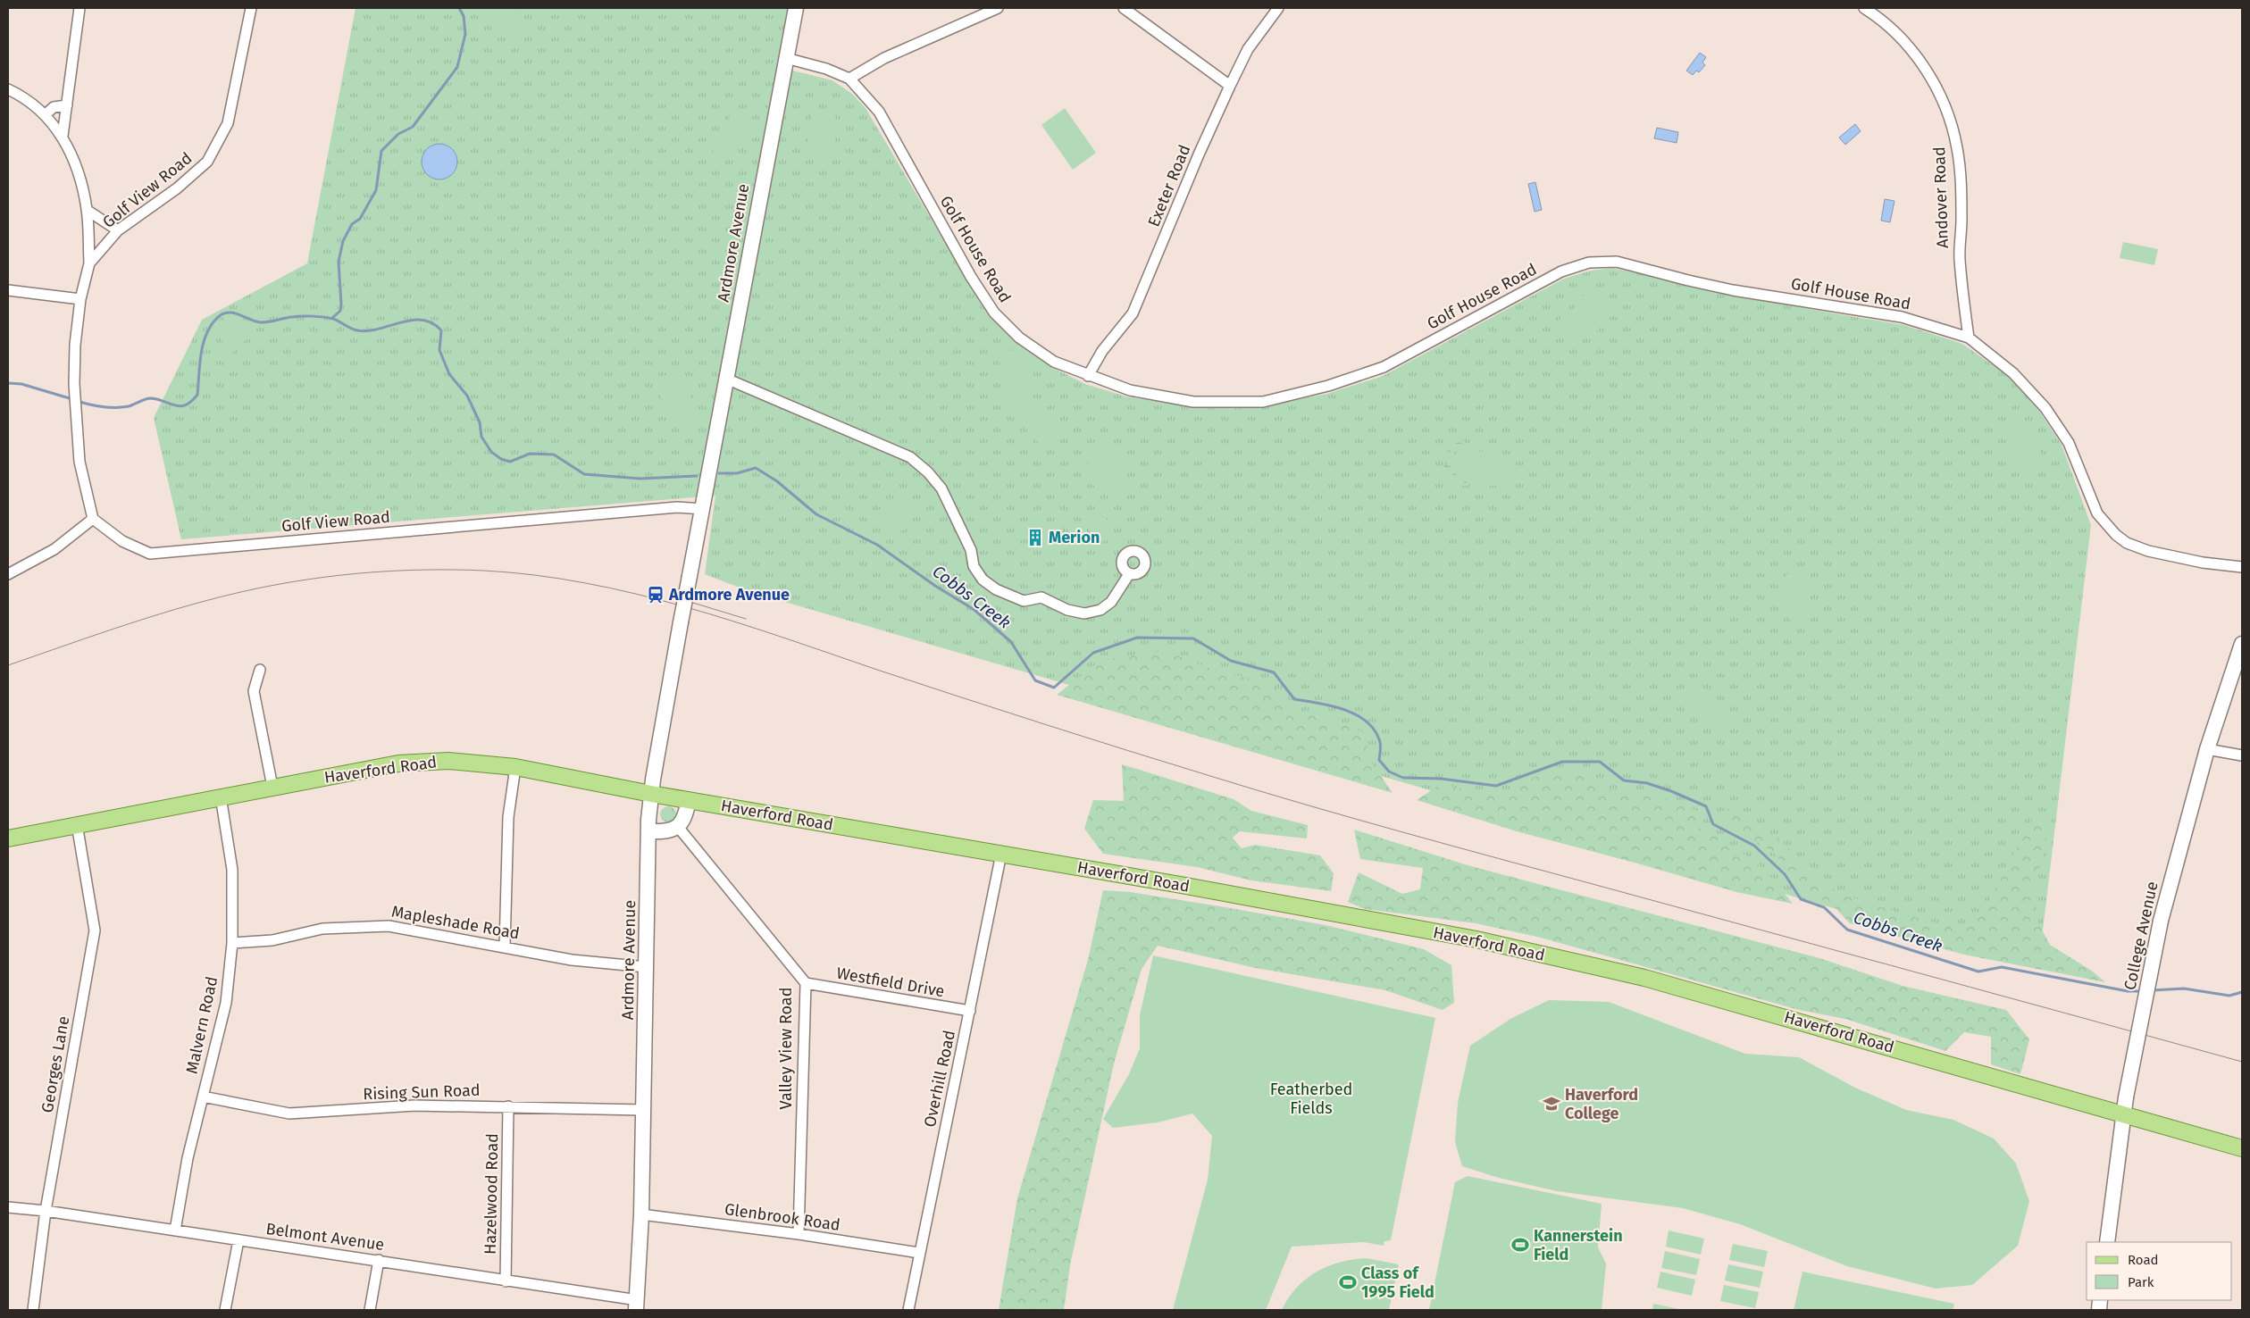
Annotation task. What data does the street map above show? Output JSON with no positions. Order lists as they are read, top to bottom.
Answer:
{
  "streets": {
    "main road": ["Haverford Road"],
    "street": [
      "Exeter Road",
      "Golf View Road",
      "Andover Road",
      "Ardmore Avenue",
      "Golf House Road",
      "Mapleshade Road",
      "College Avenue",
      "Westfield Drive",
      "Malvern Road",
      "Valley View Road",
      "Georges Lane",
      "Overhill Road",
      "Rising Sun Road",
      "Hazelwood Road",
      "Glenbrook Road",
      "Belmont Avenue"
    ]
  },
  "crossings": [
    ["Exeter Road", "Golf House Road"],
    ["Golf View Road", "Ardmore Avenue"],
    ["Andover Road", "Golf House Road"],
    ["Ardmore Avenue", "Golf House Road"],
    ["Ardmore Avenue", "Haverford Road"],
    ["Ardmore Avenue", "Mapleshade Road"],
    ["Ardmore Avenue", "Rising Sun Road"],
    ["Ardmore Avenue", "Glenbrook Road"],
    ["Ardmore Avenue", "Belmont Avenue"],
    ["Haverford Road", "College Avenue"],
    ["Haverford Road", "Malvern Road"],
    ["Haverford Road", "Georges Lane"],
    ["Haverford Road", "Overhill Road"],
    ["Mapleshade Road", "Malvern Road"],
    ["Westfield Drive", "Valley View Road"],
    ["Westfield Drive", "Overhill Road"],
    ["Malvern Road", "Rising Sun Road"],
    ["Malvern Road", "Belmont Avenue"],
    ["Valley View Road", "Glenbrook Road"],
    ["Georges Lane", "Belmont Avenue"],
    ["Overhill Road", "Glenbrook Road"],
    ["Rising Sun Road", "Hazelwood Road"],
    ["Hazelwood Road", "Belmont Avenue"]
  ],
  "water": ["Cobbs Creek"],
  "parks": ["Featherbed Fields"],
  "places": {
    "building": ["Merion"],
    "station": ["Ardmore Avenue"],
    "school or university": ["Haverford College"],
    "sports": ["Kannerstein Field", "Class of 1995 Field"]
  },
  "legend": ["Road", "Park"]
}
